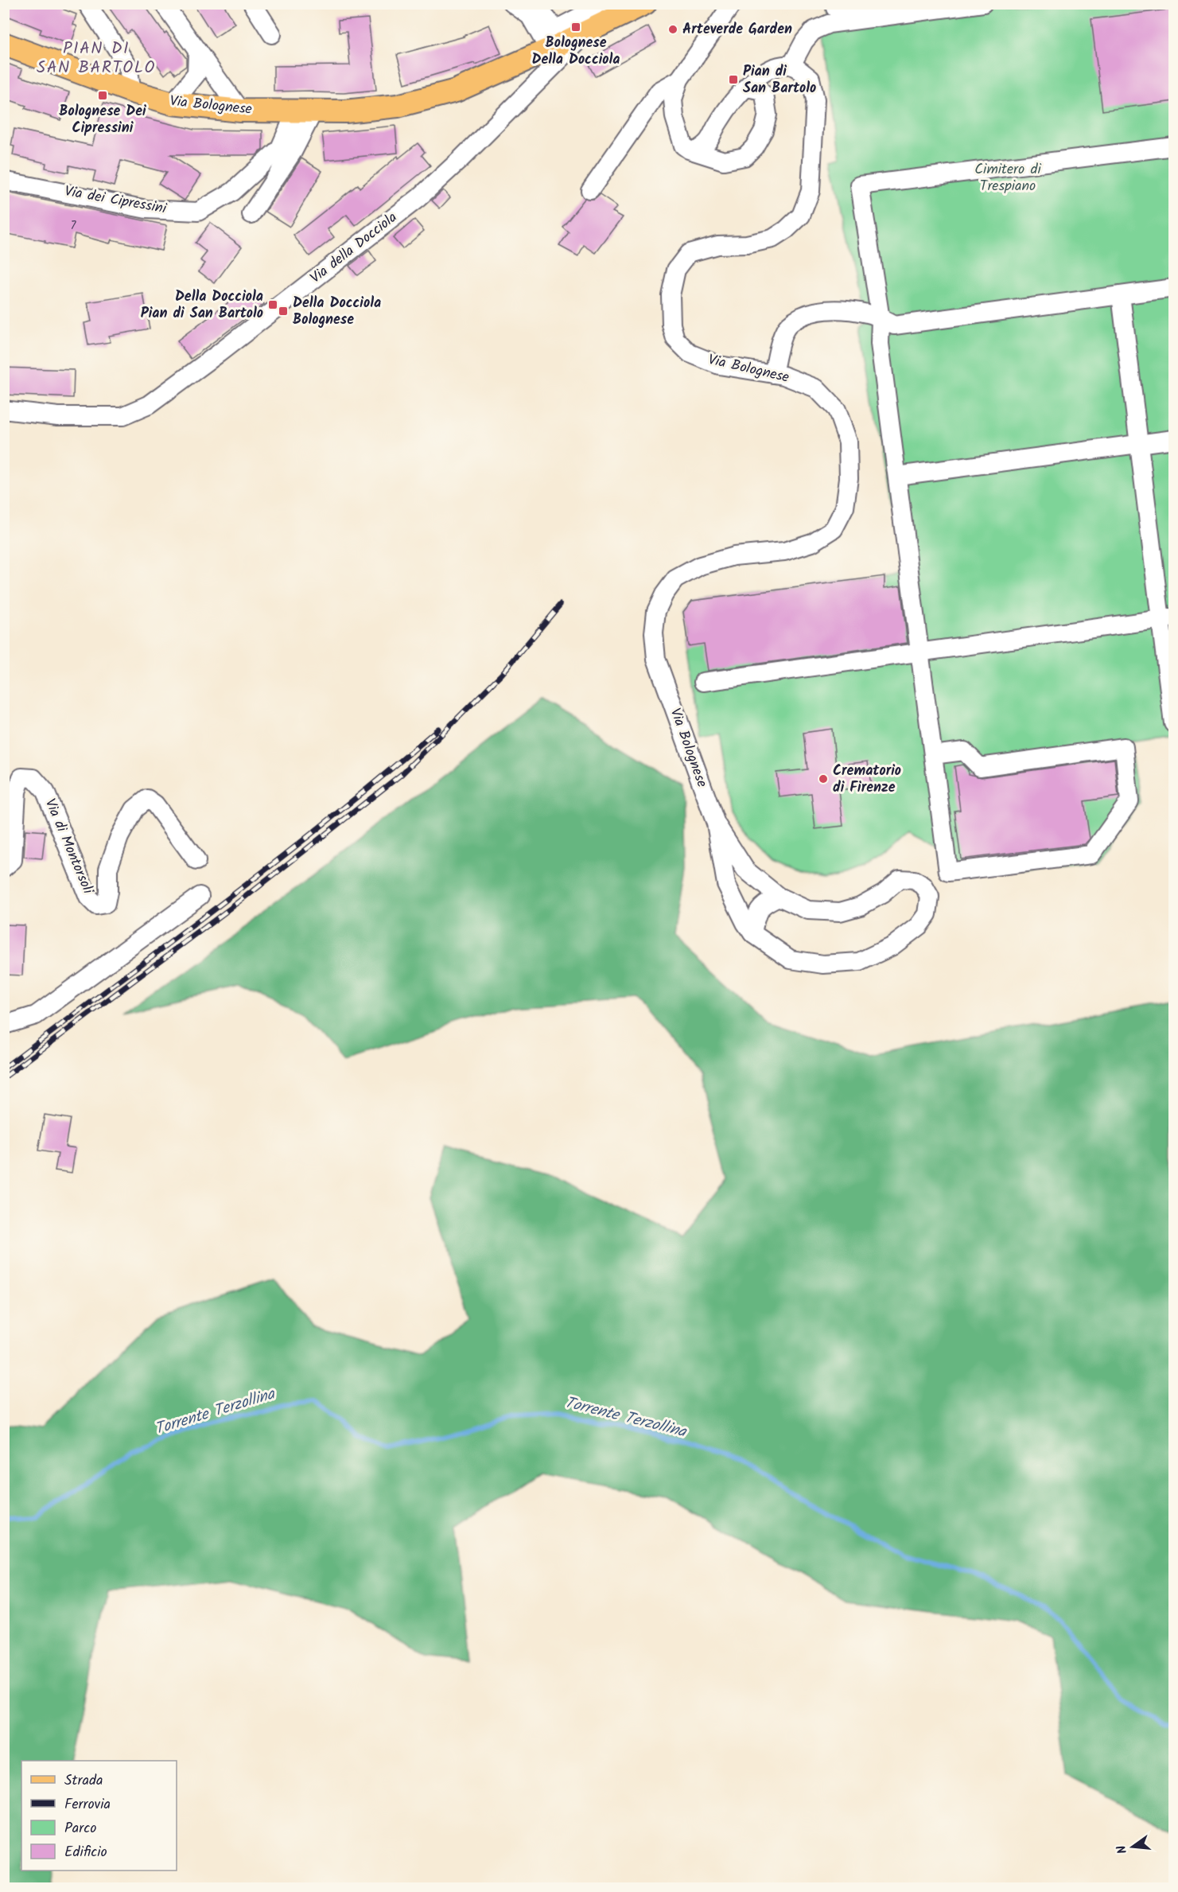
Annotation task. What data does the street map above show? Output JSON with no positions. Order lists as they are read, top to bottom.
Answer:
{
  "streets": {
    "main road": ["Via Bolognese"],
    "street": ["Via dei Cipressini", "Via della Docciola", "Via di Montorsoli"]
  },
  "crossings": [
    ["Via Bolognese", "Via dei Cipressini"],
    ["Via Bolognese", "Via della Docciola"]
  ],
  "districts": ["PIAN DI SAN BARTOLO"],
  "water": ["Torrente Terzollina"],
  "parks": ["Cimitero di Trespiano"],
  "places": {
    "transit": [
      "Bolognese Della Docciola",
      "Pian di San Bartolo",
      "Bolognese Dei Cipressini",
      "Della Docciola Pian di San Bartolo",
      "Della Docciola Bolognese"
    ],
    "other": ["Arteverde Garden", "Crematorio di Firenze"]
  },
  "house_numbers": ["7"],
  "legend": [
    "Strada",
    "Ferrovia",
    "Parco",
    "Edificio"
  ],
  "north": "left"
}
